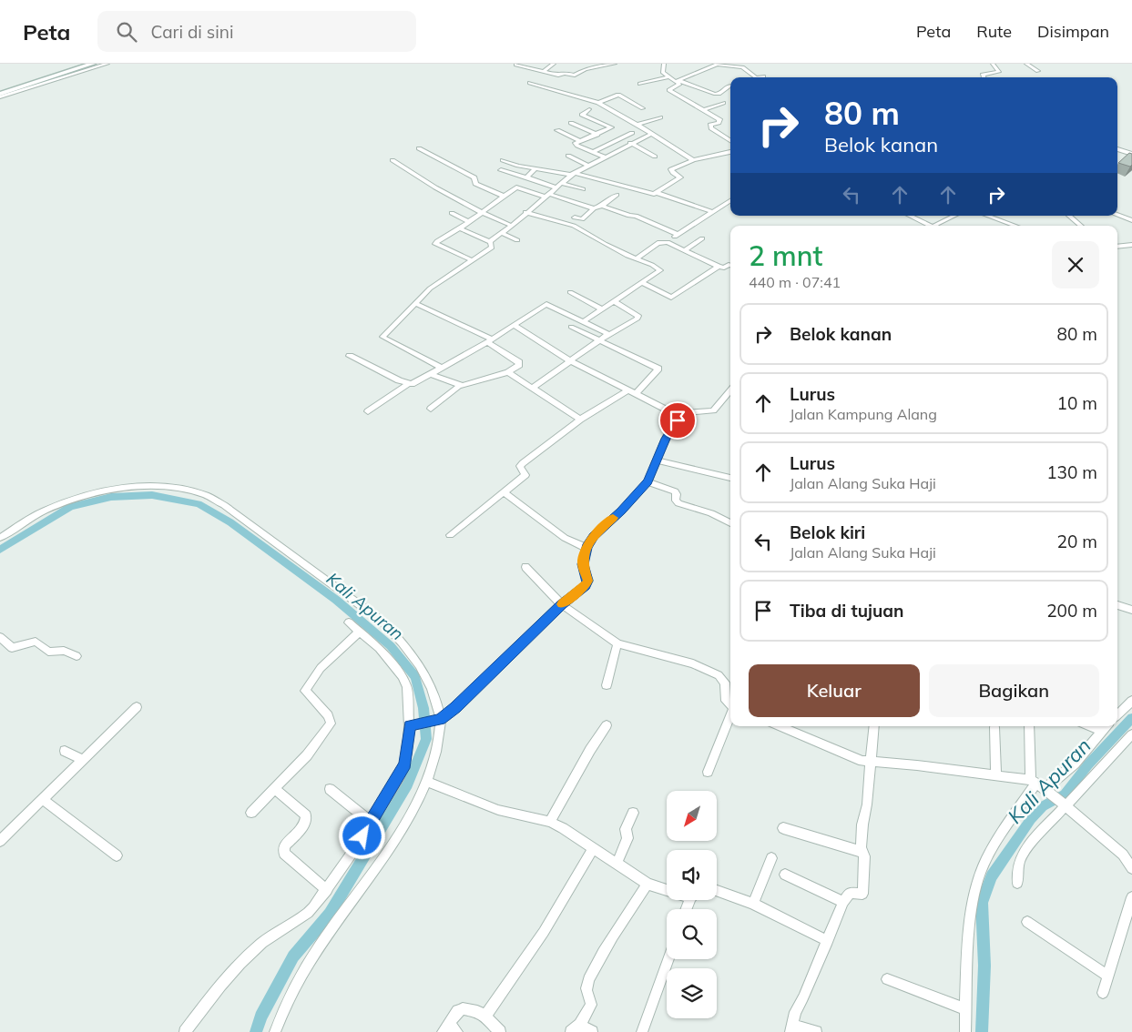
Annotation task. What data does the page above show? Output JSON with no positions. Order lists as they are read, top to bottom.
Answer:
{
  "water": ["Kali Apuran"],
  "north": "bottom left",
  "page": {
    "header": "Peta",
    "search": "Cari di sini",
    "nav": ["Peta", "Rute", "Disimpan"],
    "turn": ["80 m", "Belok kanan"],
    "heading": ["2 mnt", "440 m · 07:41"],
    "list": [
      {
        "name": "Belok kanan",
        "value": "80 m"
      },
      {
        "name": "Lurus",
        "note": "Jalan Kampung Alang",
        "value": "10 m"
      },
      {
        "name": "Lurus",
        "note": "Jalan Alang Suka Haji",
        "value": "130 m"
      },
      {
        "name": "Belok kiri",
        "note": "Jalan Alang Suka Haji",
        "value": "20 m"
      },
      {
        "name": "Tiba di tujuan",
        "value": "200 m"
      }
    ],
    "buttons": ["Keluar", "Bagikan"]
  }
}
